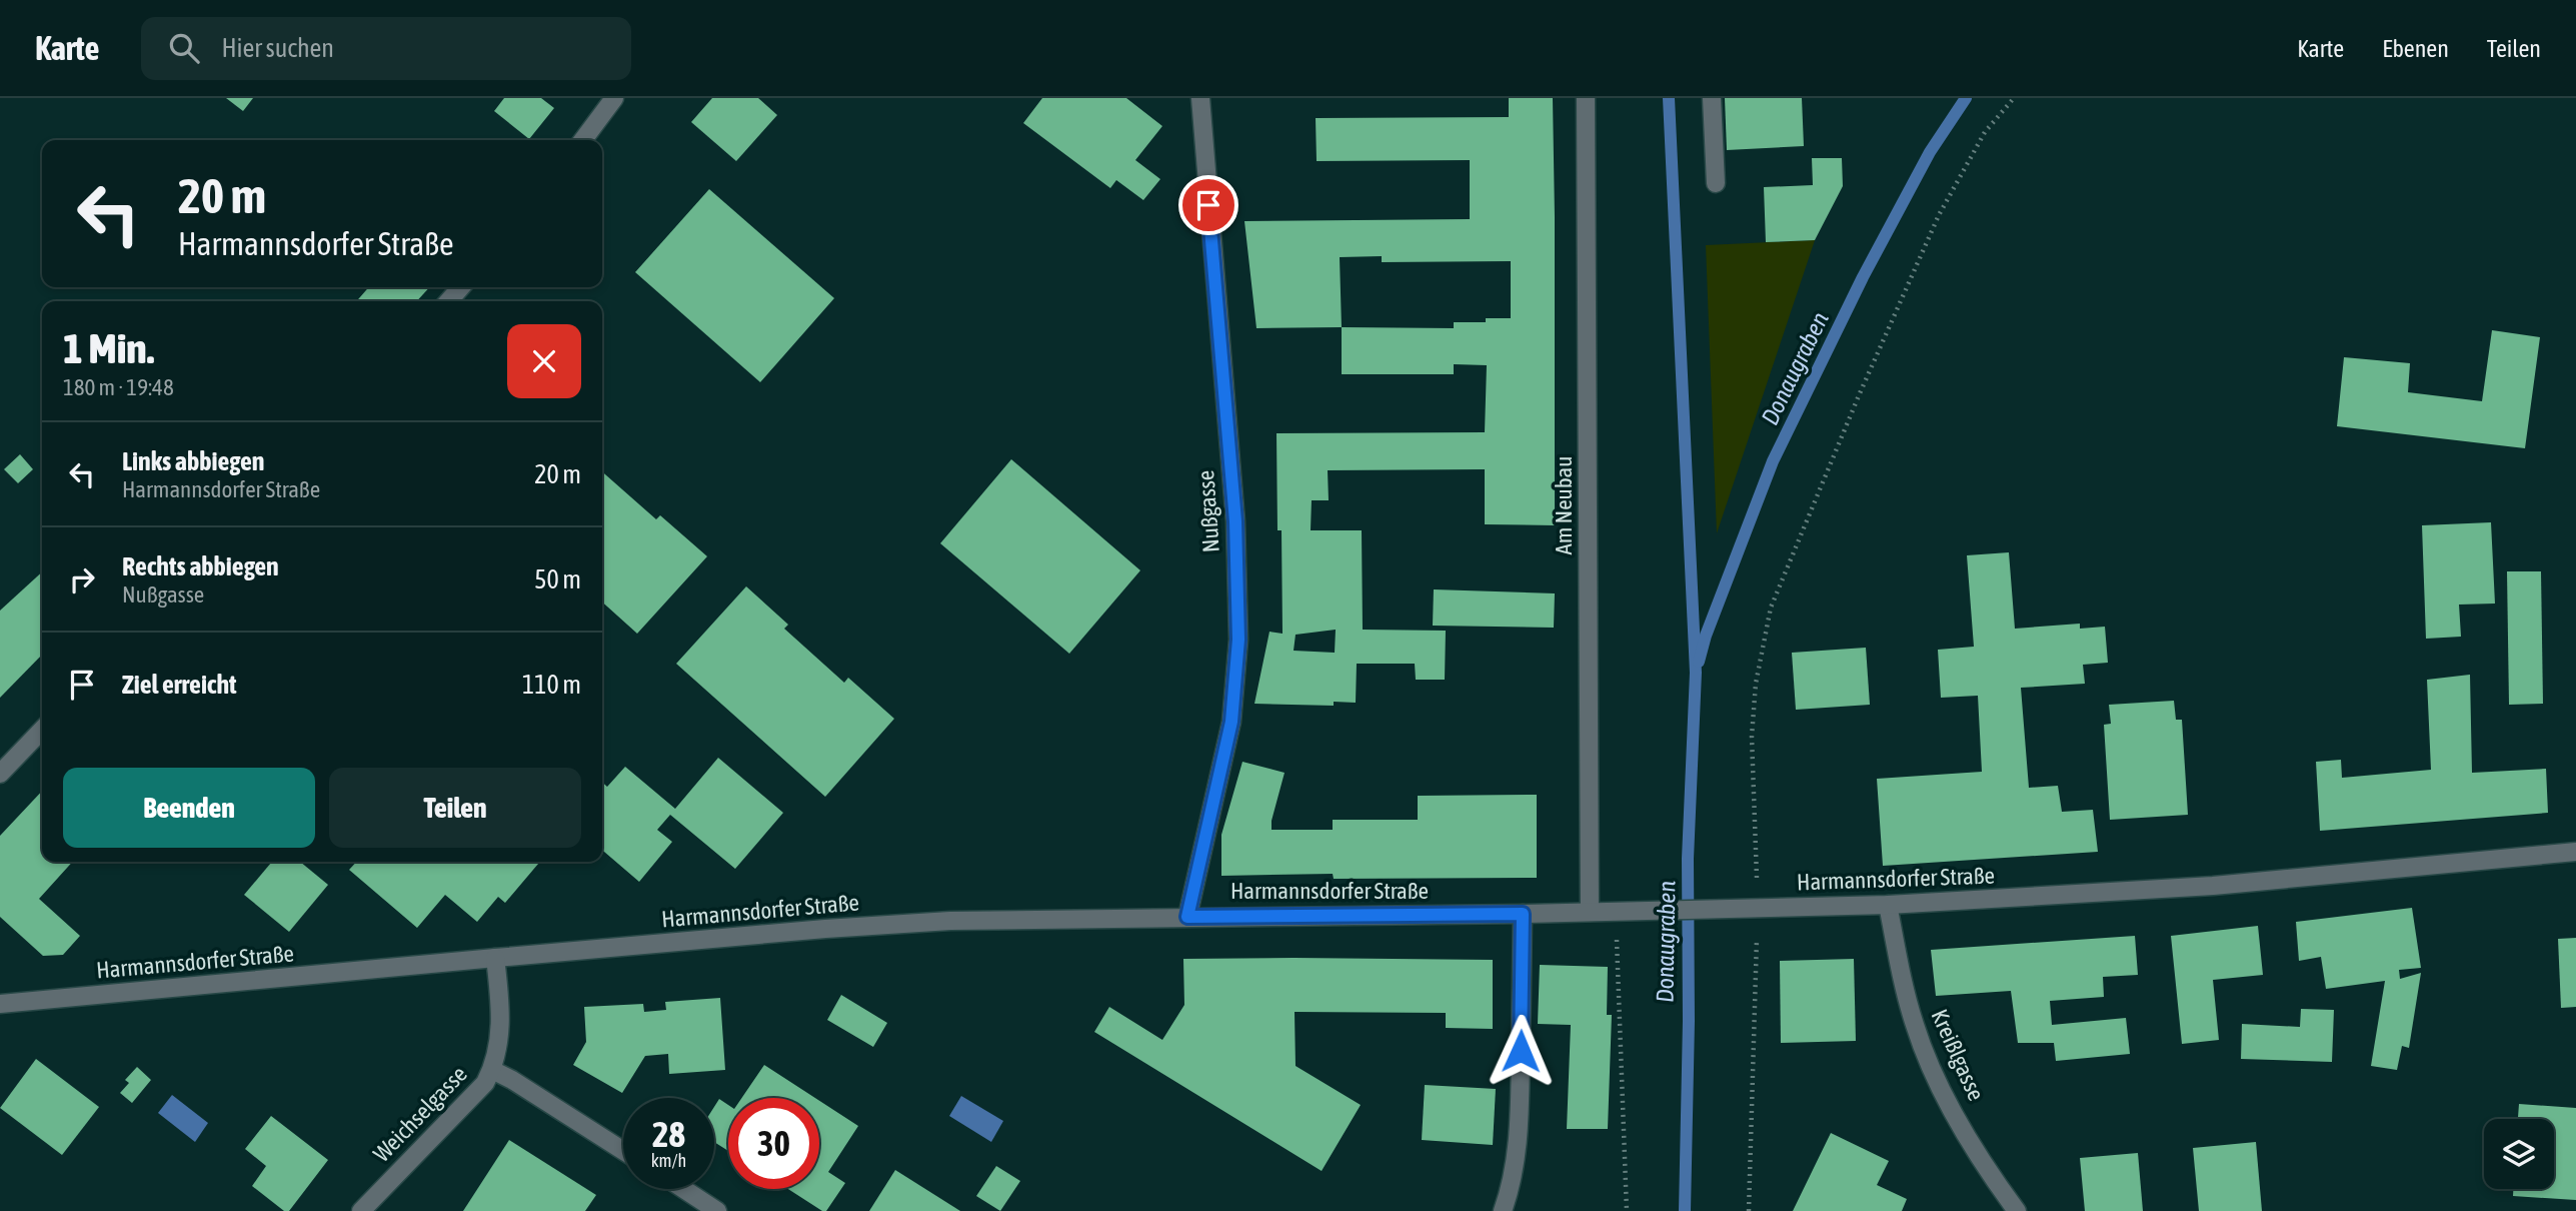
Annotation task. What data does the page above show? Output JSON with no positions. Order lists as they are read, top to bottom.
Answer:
{
  "streets": {
    "street": [
      "Am Neubau",
      "Nußgasse",
      "Harmannsdorfer Straße",
      "Kreißlgasse",
      "Weichselgasse"
    ]
  },
  "crossings": [
    ["Am Neubau", "Harmannsdorfer Straße"],
    ["Nußgasse", "Harmannsdorfer Straße"],
    ["Harmannsdorfer Straße", "Kreißlgasse"],
    ["Harmannsdorfer Straße", "Weichselgasse"]
  ],
  "water": ["Donaugraben"],
  "page": {
    "header": "Karte",
    "search": "Hier suchen",
    "nav": ["Karte", "Ebenen", "Teilen"],
    "turn": ["20 m", "Harmannsdorfer Straße"],
    "heading": ["1 Min.", "180 m · 19:48"],
    "list": [
      {
        "name": "Links abbiegen",
        "note": "Harmannsdorfer Straße",
        "value": "20 m"
      },
      {
        "name": "Rechts abbiegen",
        "note": "Nußgasse",
        "value": "50 m"
      },
      {
        "name": "Ziel erreicht",
        "value": "110 m"
      }
    ],
    "buttons": ["Beenden", "Teilen"],
    "speed": "28 km/h",
    "limit": "30"
  }
}
